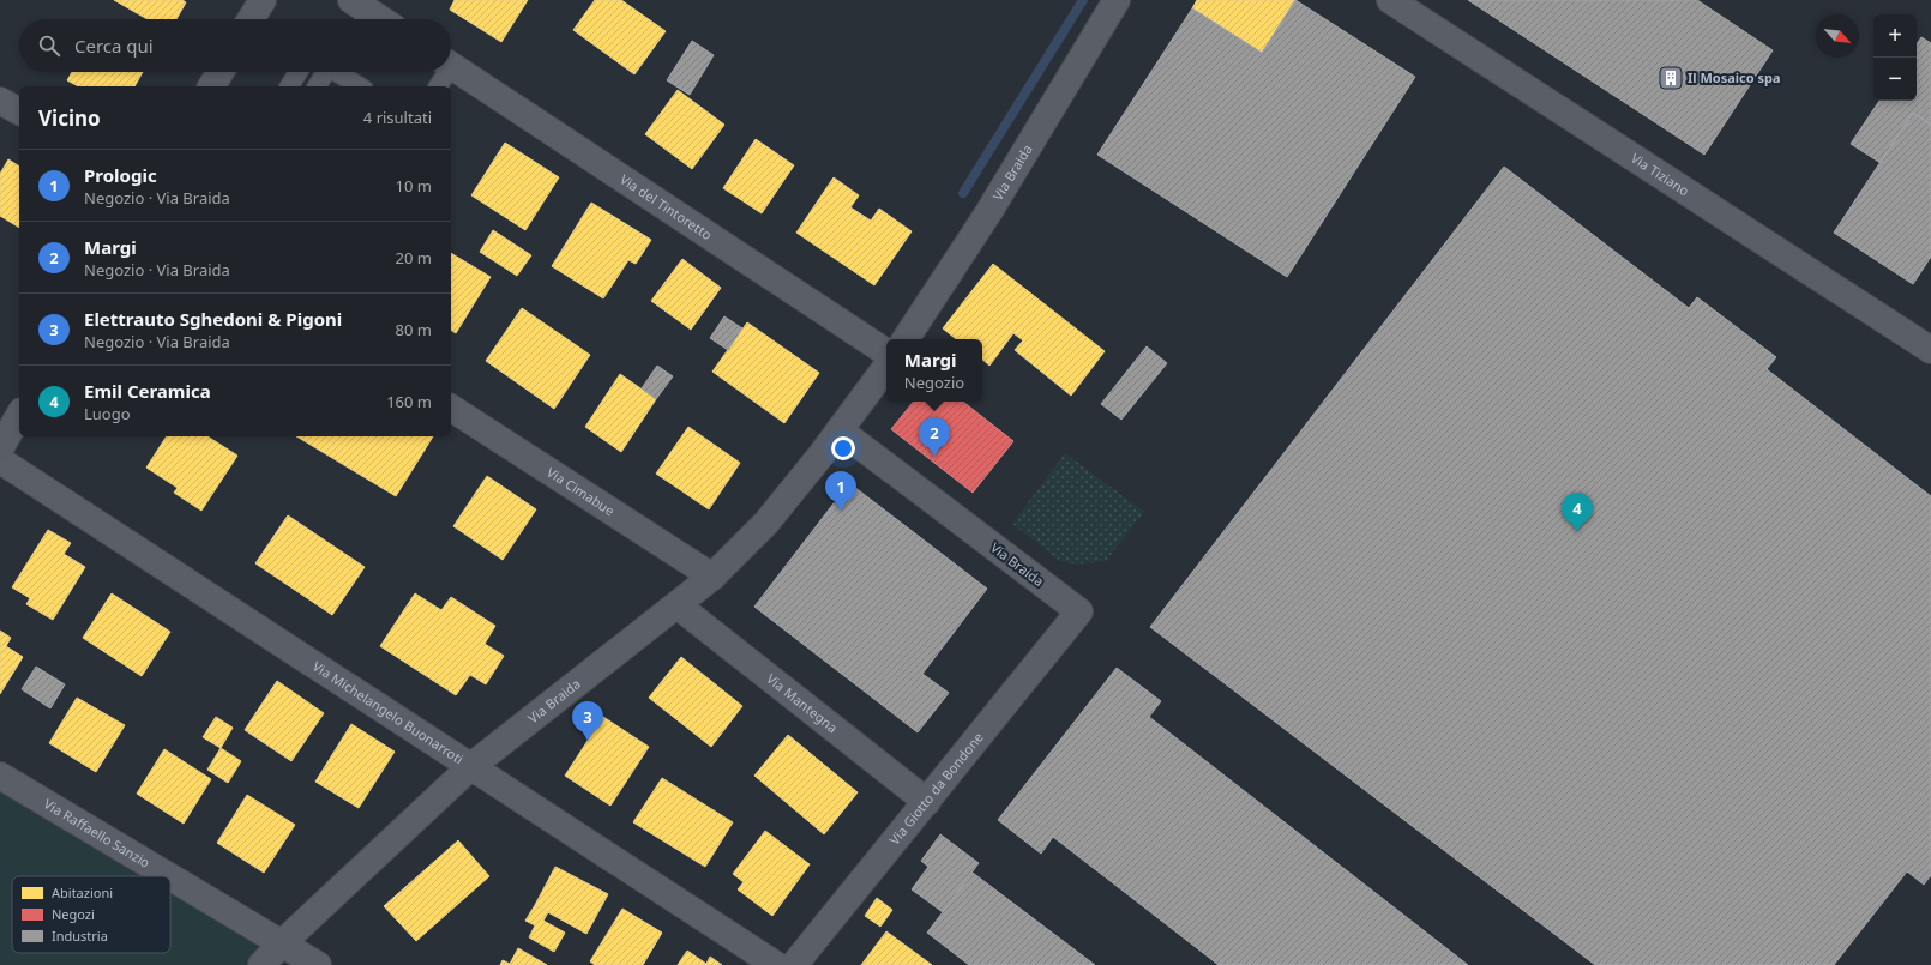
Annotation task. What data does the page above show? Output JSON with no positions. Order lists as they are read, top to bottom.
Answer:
{
  "streets": {
    "street": [
      "Via Braida",
      "Via Tiziano",
      "Via del Tintoretto",
      "Via Cimabue",
      "Via Mantegna",
      "Via Michelangelo Buonarroti",
      "Via Giotto da Bondone",
      "Via Raffaello Sanzio"
    ]
  },
  "crossings": [
    ["Via Braida", "Via Cimabue"],
    ["Via Braida", "Via Mantegna"],
    ["Via Braida", "Via Michelangelo Buonarroti"],
    ["Via Braida", "Via Giotto da Bondone"],
    ["Via Braida", "Via Raffaello Sanzio"],
    ["Via Mantegna", "Via Giotto da Bondone"]
  ],
  "places": {
    "building": ["Il Mosaico spa"]
  },
  "legend": ["Abitazioni", "Negozi", "Industria"],
  "north": "bottom right",
  "page": {
    "map_buttons": ["+", "−"],
    "search": "Cerca qui",
    "heading": ["Vicino", "4 risultati"],
    "list": [
      {
        "mark": "1",
        "name": "Prologic",
        "note": "Negozio · Via Braida",
        "value": "10 m"
      },
      {
        "mark": "2",
        "name": "Margi",
        "note": "Negozio · Via Braida",
        "value": "20 m"
      },
      {
        "mark": "3",
        "name": "Elettrauto Sghedoni & Pigoni",
        "note": "Negozio · Via Braida",
        "value": "80 m"
      },
      {
        "mark": "4",
        "name": "Emil Ceramica",
        "note": "Luogo",
        "value": "160 m"
      }
    ],
    "popup": ["Margi", "Negozio"],
    "pins": [
      "2",
      "1",
      "4",
      "3"
    ]
  }
}
